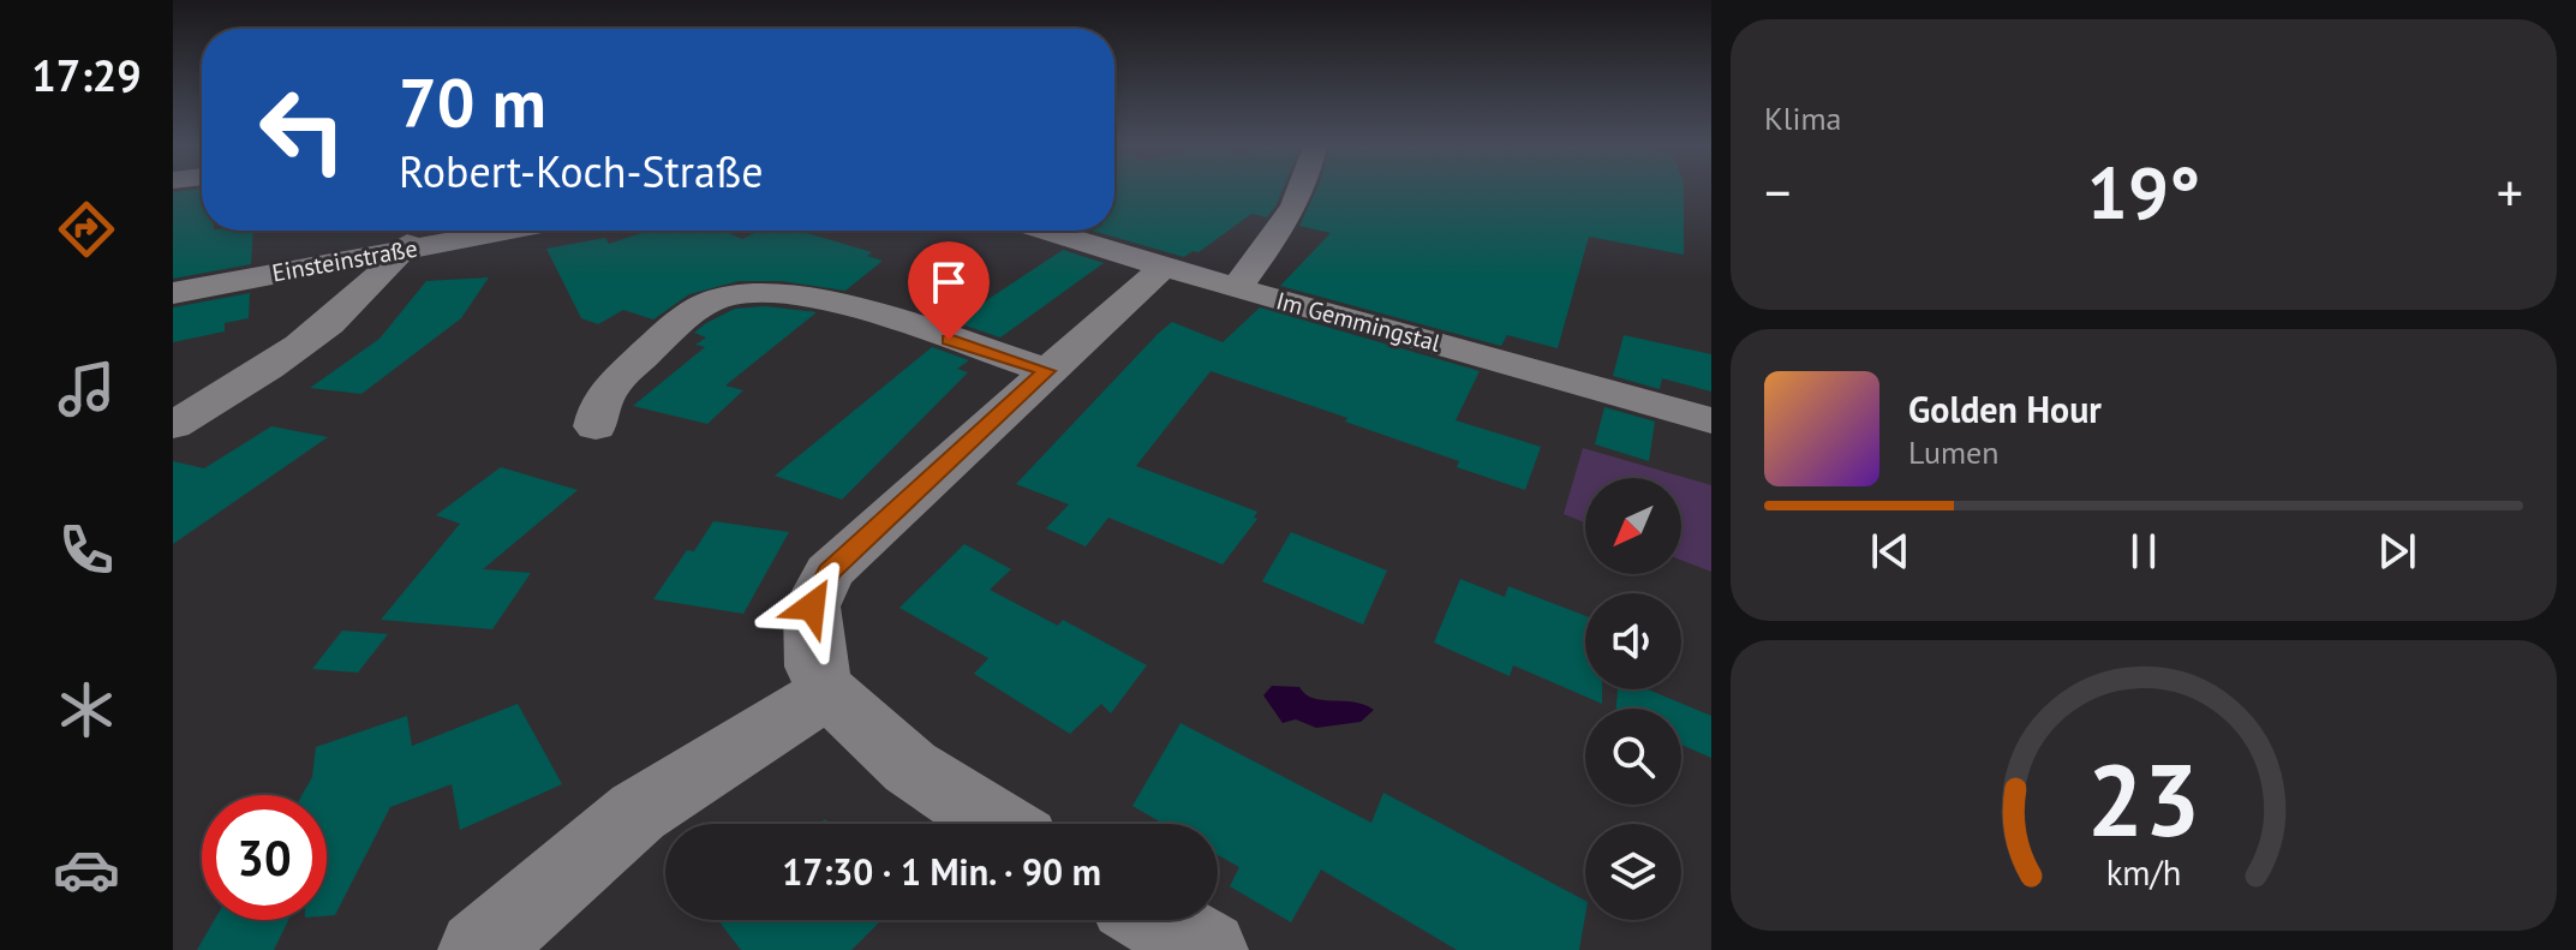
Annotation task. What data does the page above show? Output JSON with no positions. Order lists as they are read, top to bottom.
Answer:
{
  "streets": {
    "street": ["Einsteinstraße", "Im Gemmingstal"]
  },
  "north": "bottom left",
  "page": {
    "tabs": "17:29",
    "tile": "Klima",
    "turn": ["70 m", "Robert-Koch-Straße"],
    "heat": ["−", "19°", "+"],
    "song": ["Golden Hour", "Lumen"],
    "limit": "30",
    "trip": "17:30 · 1 Min. · 90 m",
    "gauge": ["23", "km/h"]
  }
}
